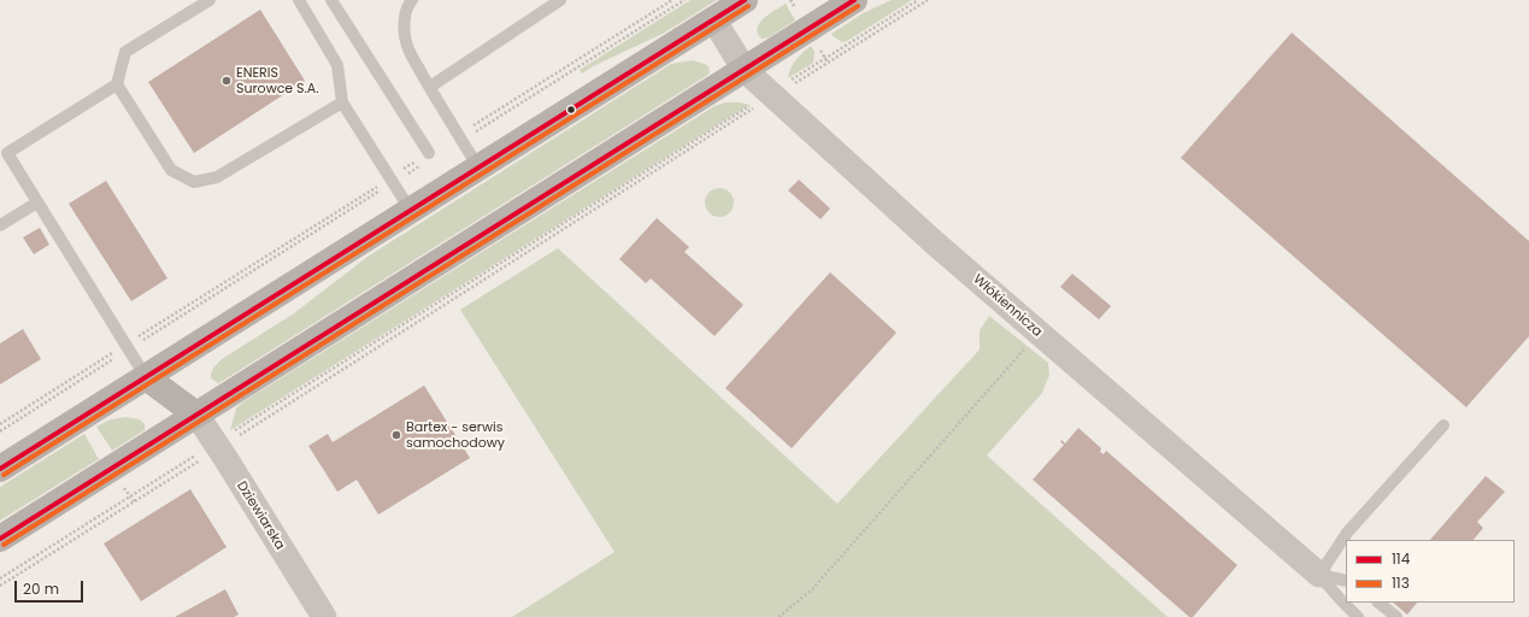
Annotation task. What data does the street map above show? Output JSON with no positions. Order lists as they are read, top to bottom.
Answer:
{
  "streets": {
    "street": ["Włókiennicza", "Dziewiarska"]
  },
  "places": ["ENERIS Surowce S.A.", "Bartex - serwis samochodowy"],
  "lines": ["transit line 114", "transit line 113"],
  "legend": ["114", "113"],
  "scale_bar": "20 m"
}
